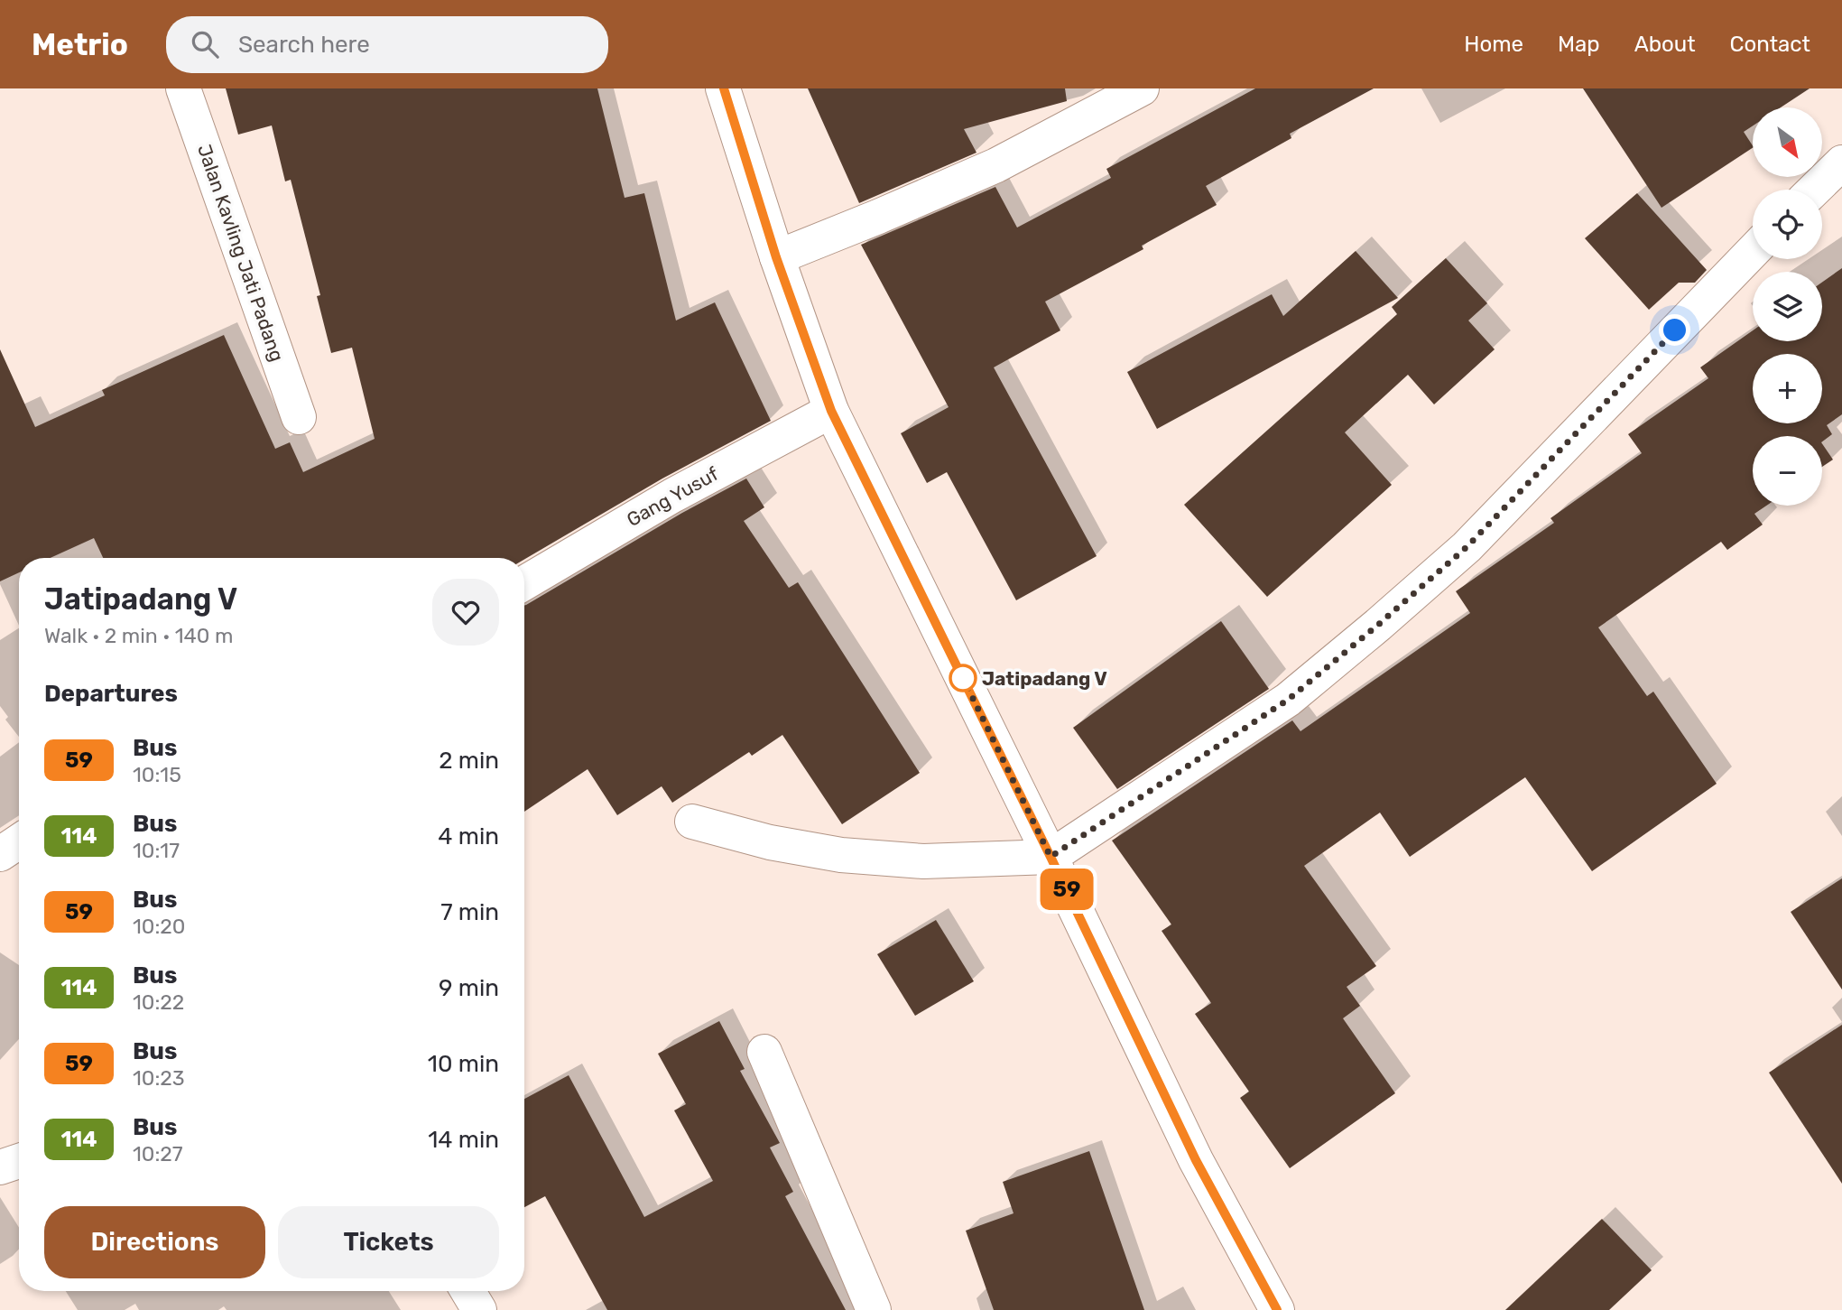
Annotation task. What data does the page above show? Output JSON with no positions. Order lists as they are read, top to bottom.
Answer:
{
  "streets": {
    "street": ["Jalan Kavling Jati Padang", "Gang Yusuf"]
  },
  "places": ["Jatipadang V"],
  "lines": ["bus line 59"],
  "north": "bottom right",
  "page": {
    "header": "Metrio",
    "search": "Search here",
    "nav": [
      "Home",
      "Map",
      "About",
      "Contact"
    ],
    "on_map": "59",
    "map_buttons": ["+", "−"],
    "heading": [
      ["Jatipadang V", "Walk · 2 min · 140 m"],
      "Departures"
    ],
    "list": [
      {
        "mark": "59",
        "name": "Bus",
        "note": "10:15",
        "value": "2 min"
      },
      {
        "mark": "114",
        "name": "Bus",
        "note": "10:17",
        "value": "4 min"
      },
      {
        "mark": "59",
        "name": "Bus",
        "note": "10:20",
        "value": "7 min"
      },
      {
        "mark": "114",
        "name": "Bus",
        "note": "10:22",
        "value": "9 min"
      },
      {
        "mark": "59",
        "name": "Bus",
        "note": "10:23",
        "value": "10 min"
      },
      {
        "mark": "114",
        "name": "Bus",
        "note": "10:27",
        "value": "14 min"
      }
    ],
    "buttons": ["Directions", "Tickets"]
  }
}
